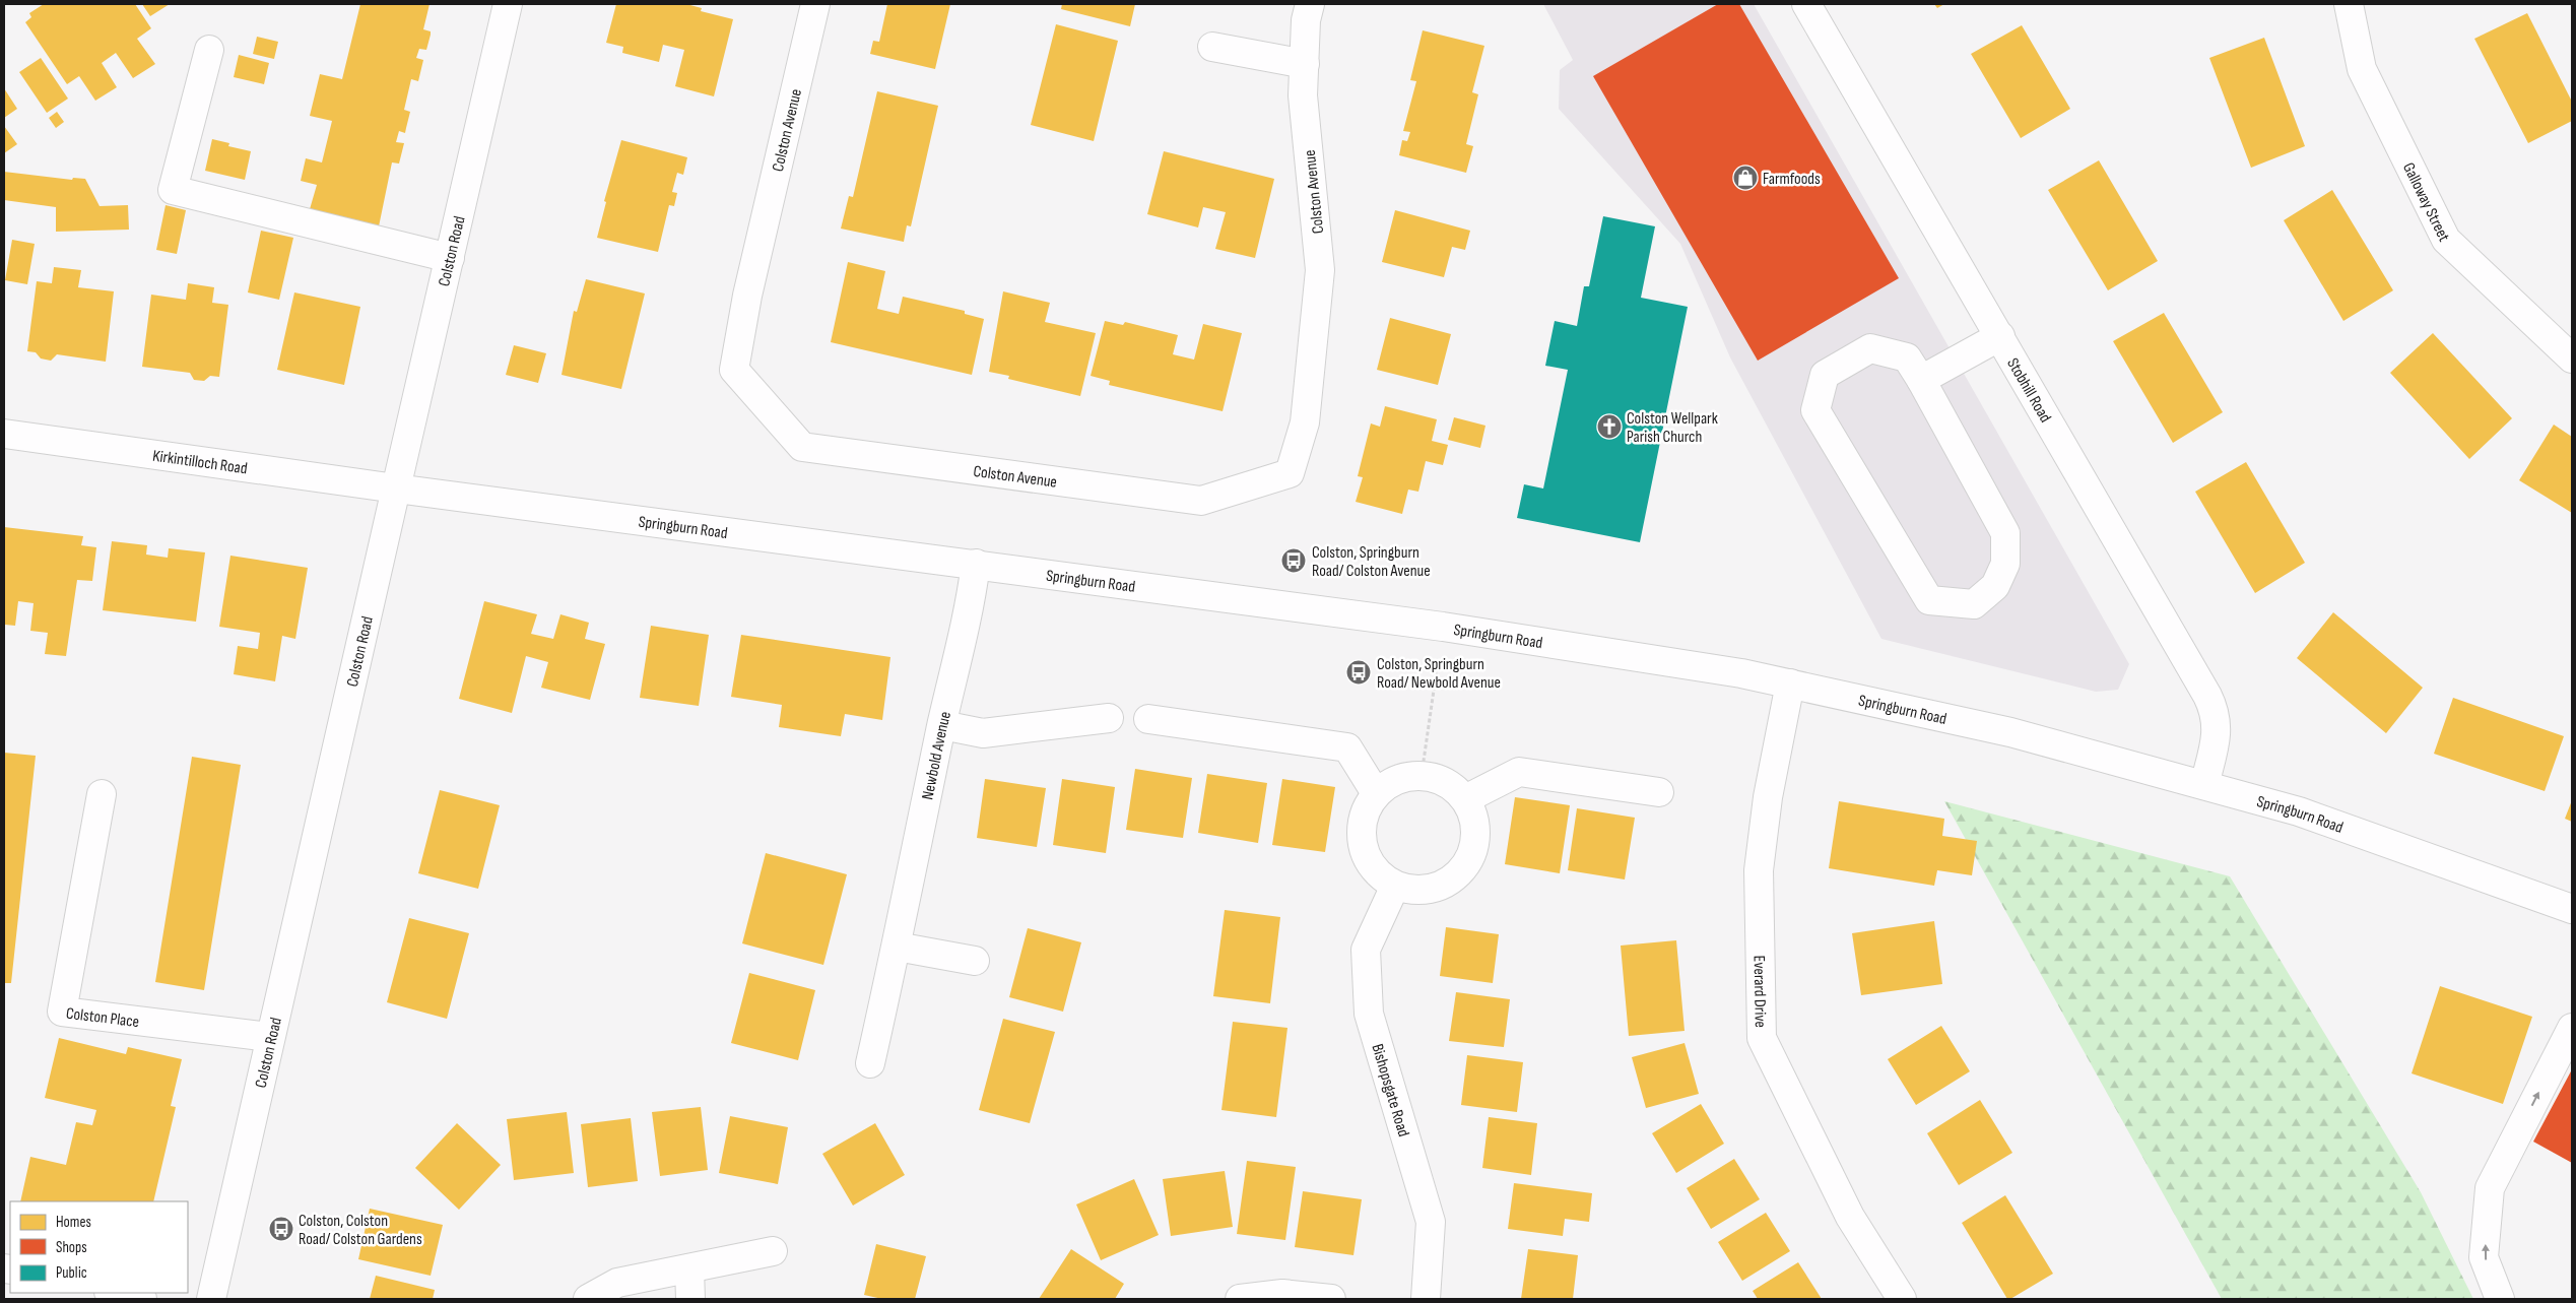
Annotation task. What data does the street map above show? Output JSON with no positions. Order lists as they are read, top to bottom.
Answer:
{
  "streets": {
    "street": [
      "Colston Avenue",
      "Galloway Street",
      "Colston Road",
      "Stobhill Road",
      "Kirkintilloch Road",
      "Springburn Road",
      "Newbold Avenue",
      "Everard Drive",
      "Colston Place",
      "Bishopsgate Road"
    ]
  },
  "crossings": [
    ["Colston Road", "Kirkintilloch Road"],
    ["Colston Road", "Springburn Road"],
    ["Colston Road", "Colston Place"],
    ["Stobhill Road", "Springburn Road"],
    ["Kirkintilloch Road", "Springburn Road"],
    ["Springburn Road", "Newbold Avenue"],
    ["Springburn Road", "Everard Drive"]
  ],
  "places": {
    "shop": ["Farmfoods"],
    "church": ["Colston Wellpark Parish Church"],
    "bus stop": ["Colston, Springburn Road/ Colston Avenue", "Colston, Springburn Road/ Newbold Avenue", "Colston, Colston Road/ Colston Gardens"]
  },
  "legend": ["Homes", "Shops", "Public"]
}
